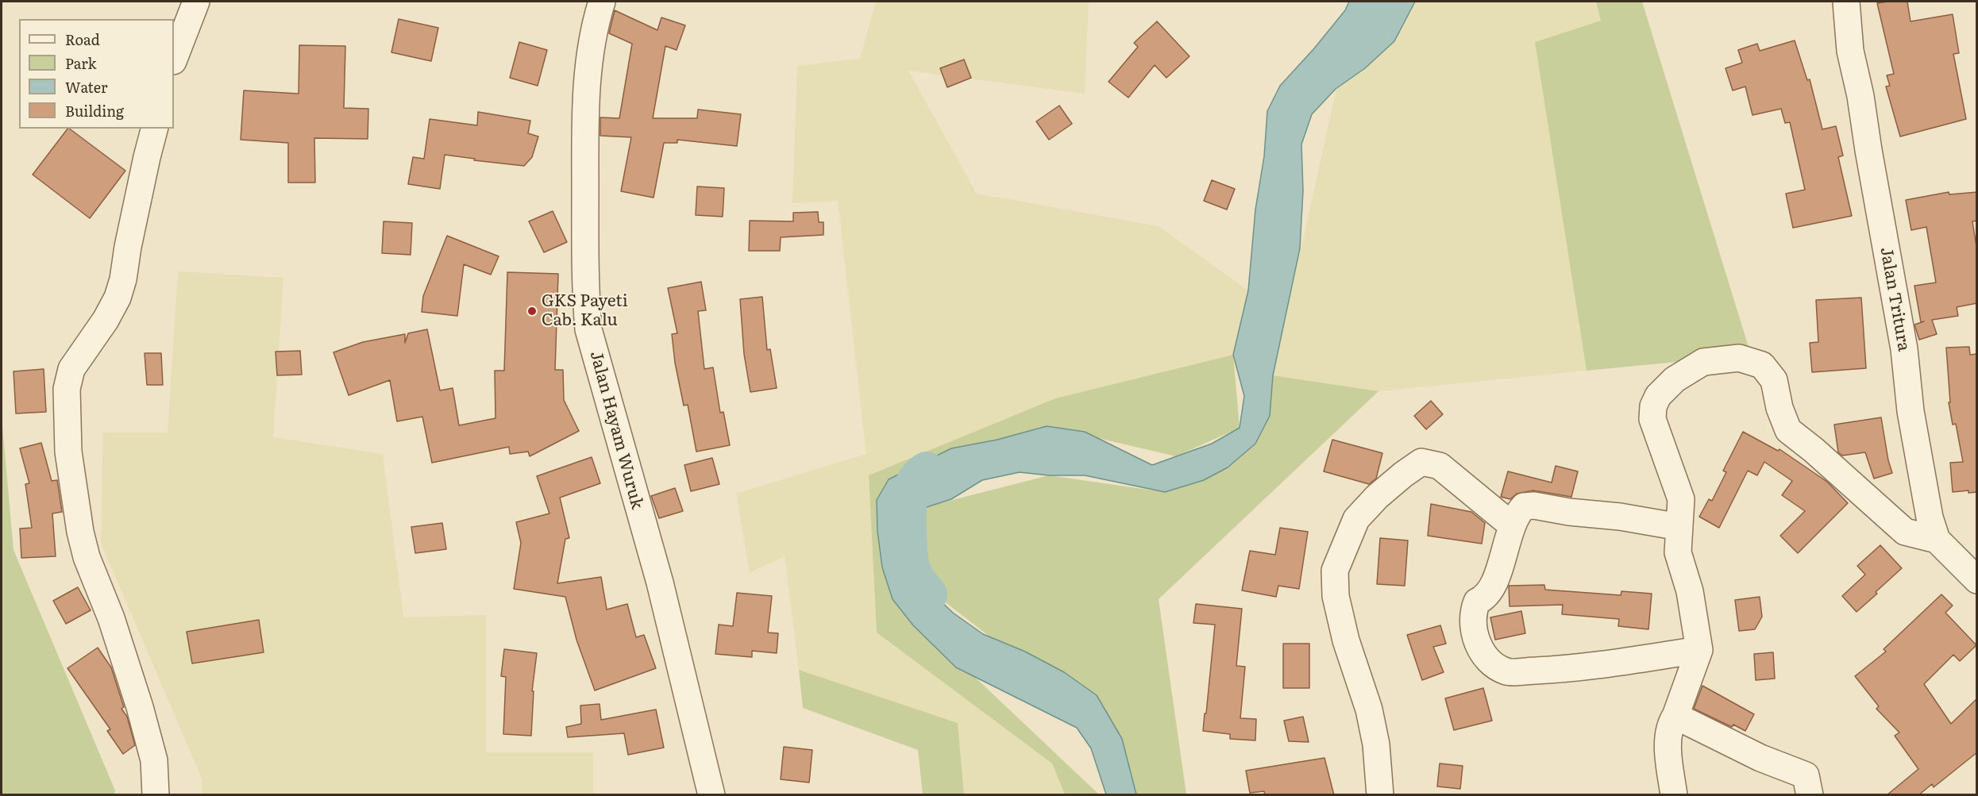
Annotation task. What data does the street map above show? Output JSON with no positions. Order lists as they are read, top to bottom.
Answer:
{
  "streets": {
    "street": ["Jalan Tritura", "Jalan Hayam Wuruk"]
  },
  "places": ["GKS Payeti Cab. Kalu"],
  "legend": [
    "Road",
    "Park",
    "Water",
    "Building"
  ]
}
